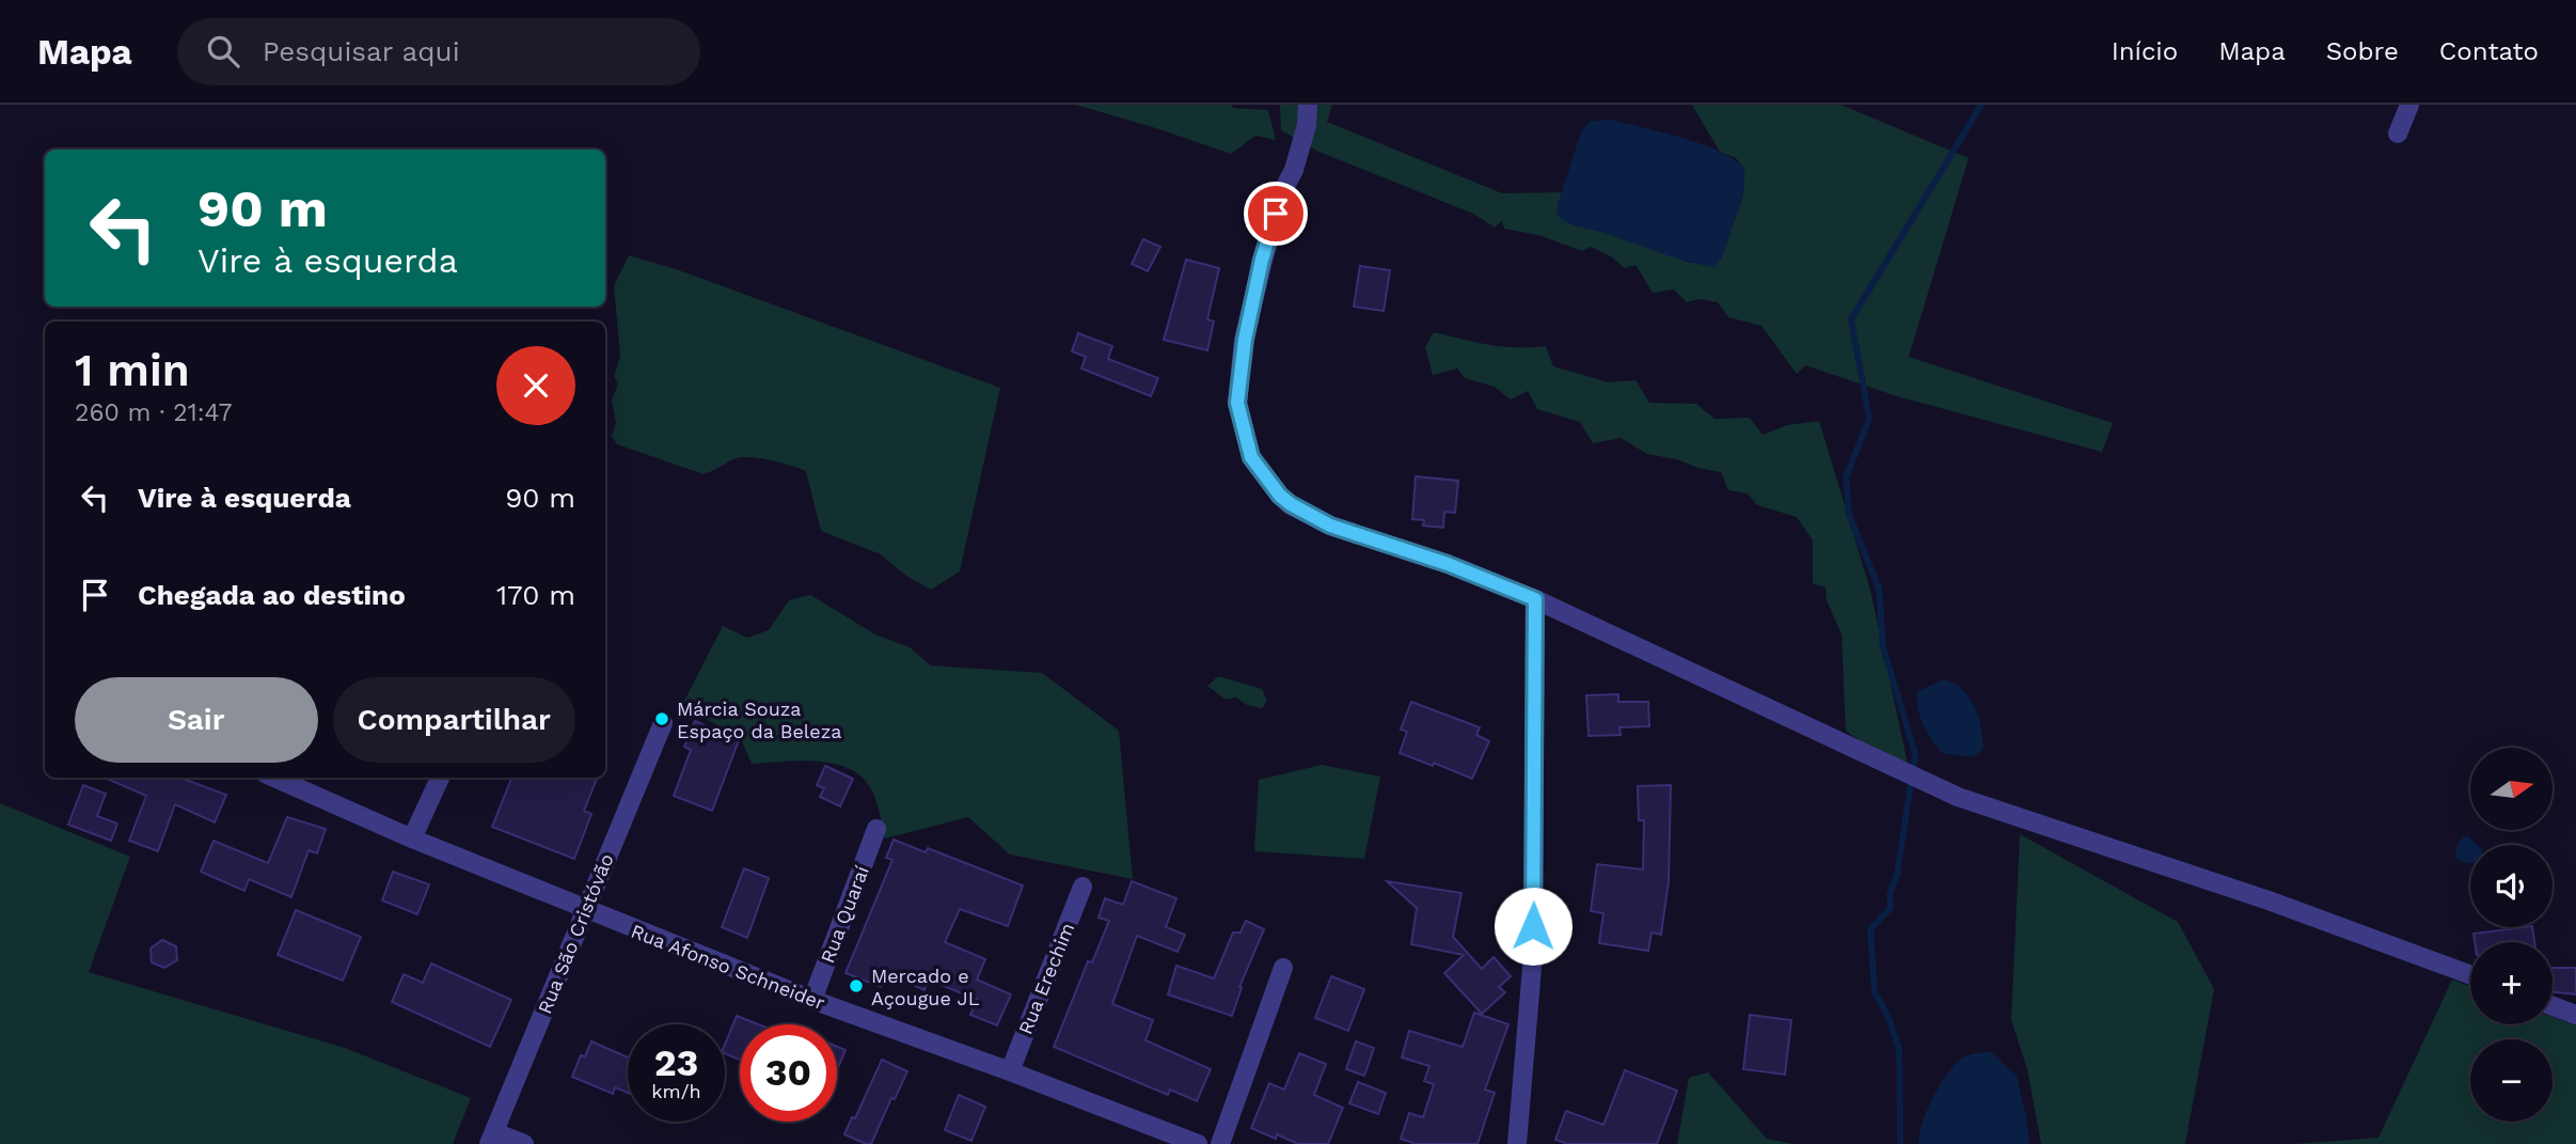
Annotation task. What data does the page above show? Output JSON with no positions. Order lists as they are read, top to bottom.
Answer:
{
  "streets": {
    "street": [
      "Rua Quaraí",
      "Rua São Cristóvão",
      "Rua Afonso Schneider",
      "Rua Erechim"
    ]
  },
  "crossings": [
    ["Rua Quaraí", "Rua Afonso Schneider"],
    ["Rua São Cristóvão", "Rua Afonso Schneider"],
    ["Rua Afonso Schneider", "Rua Erechim"]
  ],
  "places": ["Márcia Souza Espaço da Beleza", "Mercado e Açougue JL"],
  "north": "right",
  "page": {
    "header": "Mapa",
    "search": "Pesquisar aqui",
    "nav": [
      "Início",
      "Mapa",
      "Sobre",
      "Contato"
    ],
    "turn": ["90 m", "Vire à esquerda"],
    "heading": ["1 min", "260 m · 21:47"],
    "list": [
      {
        "name": "Vire à esquerda",
        "value": "90 m"
      },
      {
        "name": "Chegada ao destino",
        "value": "170 m"
      }
    ],
    "buttons": ["Sair", "Compartilhar"],
    "map_buttons": ["+", "−"],
    "speed": "23 km/h",
    "limit": "30"
  }
}
